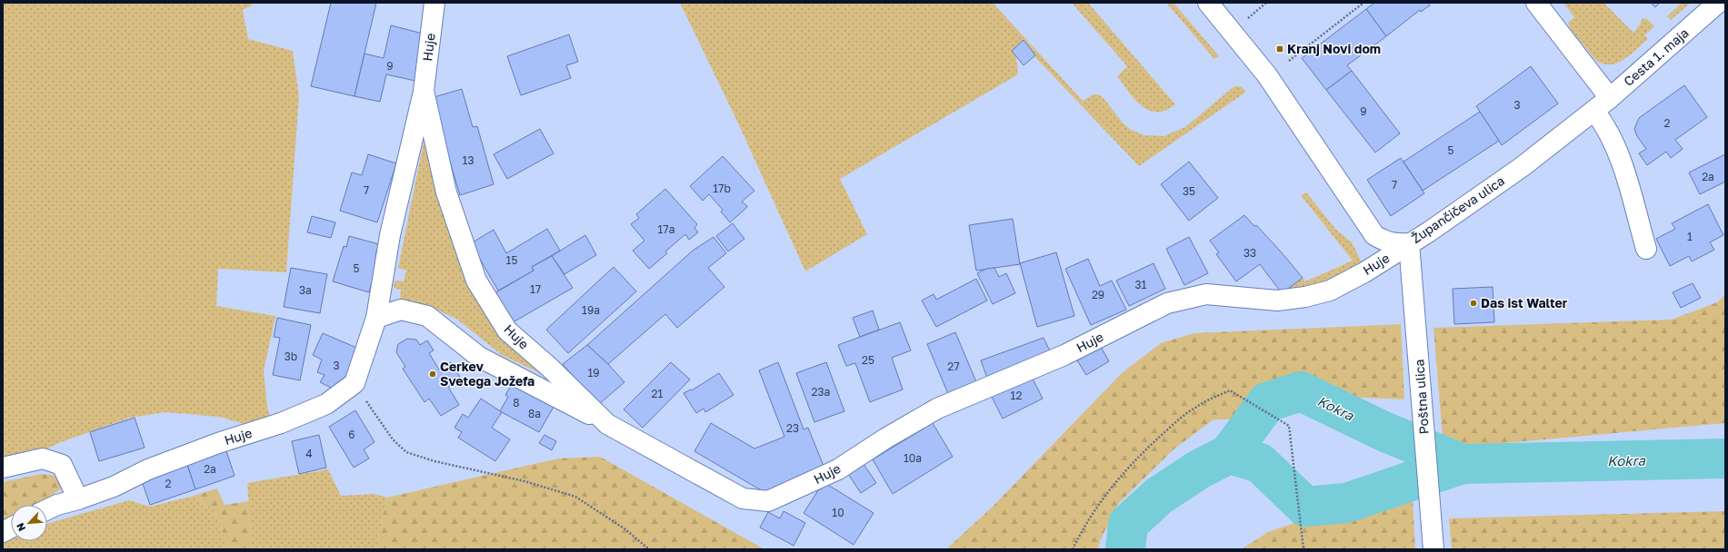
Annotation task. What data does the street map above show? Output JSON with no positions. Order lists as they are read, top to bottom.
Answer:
{
  "streets": {
    "street": [
      "Huje",
      "Cesta 1. maja",
      "Župančičeva ulica",
      "Poštna ulica"
    ]
  },
  "crossings": [
    ["Huje", "Župančičeva ulica"],
    ["Huje", "Poštna ulica"],
    ["Cesta 1. maja", "Župančičeva ulica"],
    ["Župančičeva ulica", "Poštna ulica"]
  ],
  "water": ["Kokra"],
  "places": {
    "transit": ["Kranj Novi dom"],
    "other": ["Das ist Walter", "Cerkev Svetega Jožefa"]
  },
  "house_numbers": [
    "9",
    "3",
    "9",
    "2",
    "5",
    "13",
    "2a",
    "7",
    "17b",
    "7",
    "35",
    "17a",
    "1",
    "33",
    "15",
    "5",
    "31",
    "17",
    "3a",
    "29",
    "19a",
    "3b",
    "25",
    "3",
    "27",
    "19",
    "23a",
    "21",
    "12",
    "8",
    "8a",
    "23",
    "6",
    "4",
    "10a",
    "2a",
    "2",
    "10"
  ],
  "north": "bottom left"
}
